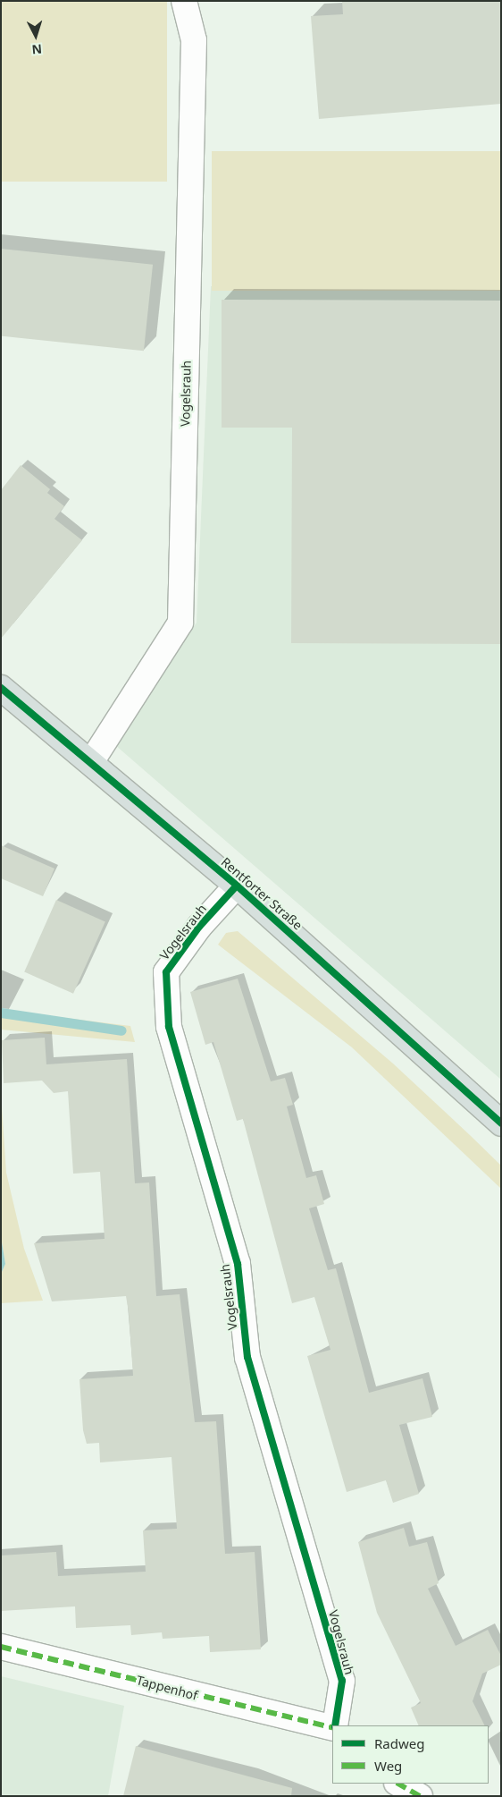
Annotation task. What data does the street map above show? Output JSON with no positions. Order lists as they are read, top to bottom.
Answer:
{
  "streets": {
    "main road": ["Rentforter Straße"],
    "street": ["Vogelsrauh", "Tappenhof"]
  },
  "crossings": [
    ["Vogelsrauh", "Rentforter Straße"]
  ],
  "legend": ["Radweg", "Weg"],
  "north": "bottom"
}
